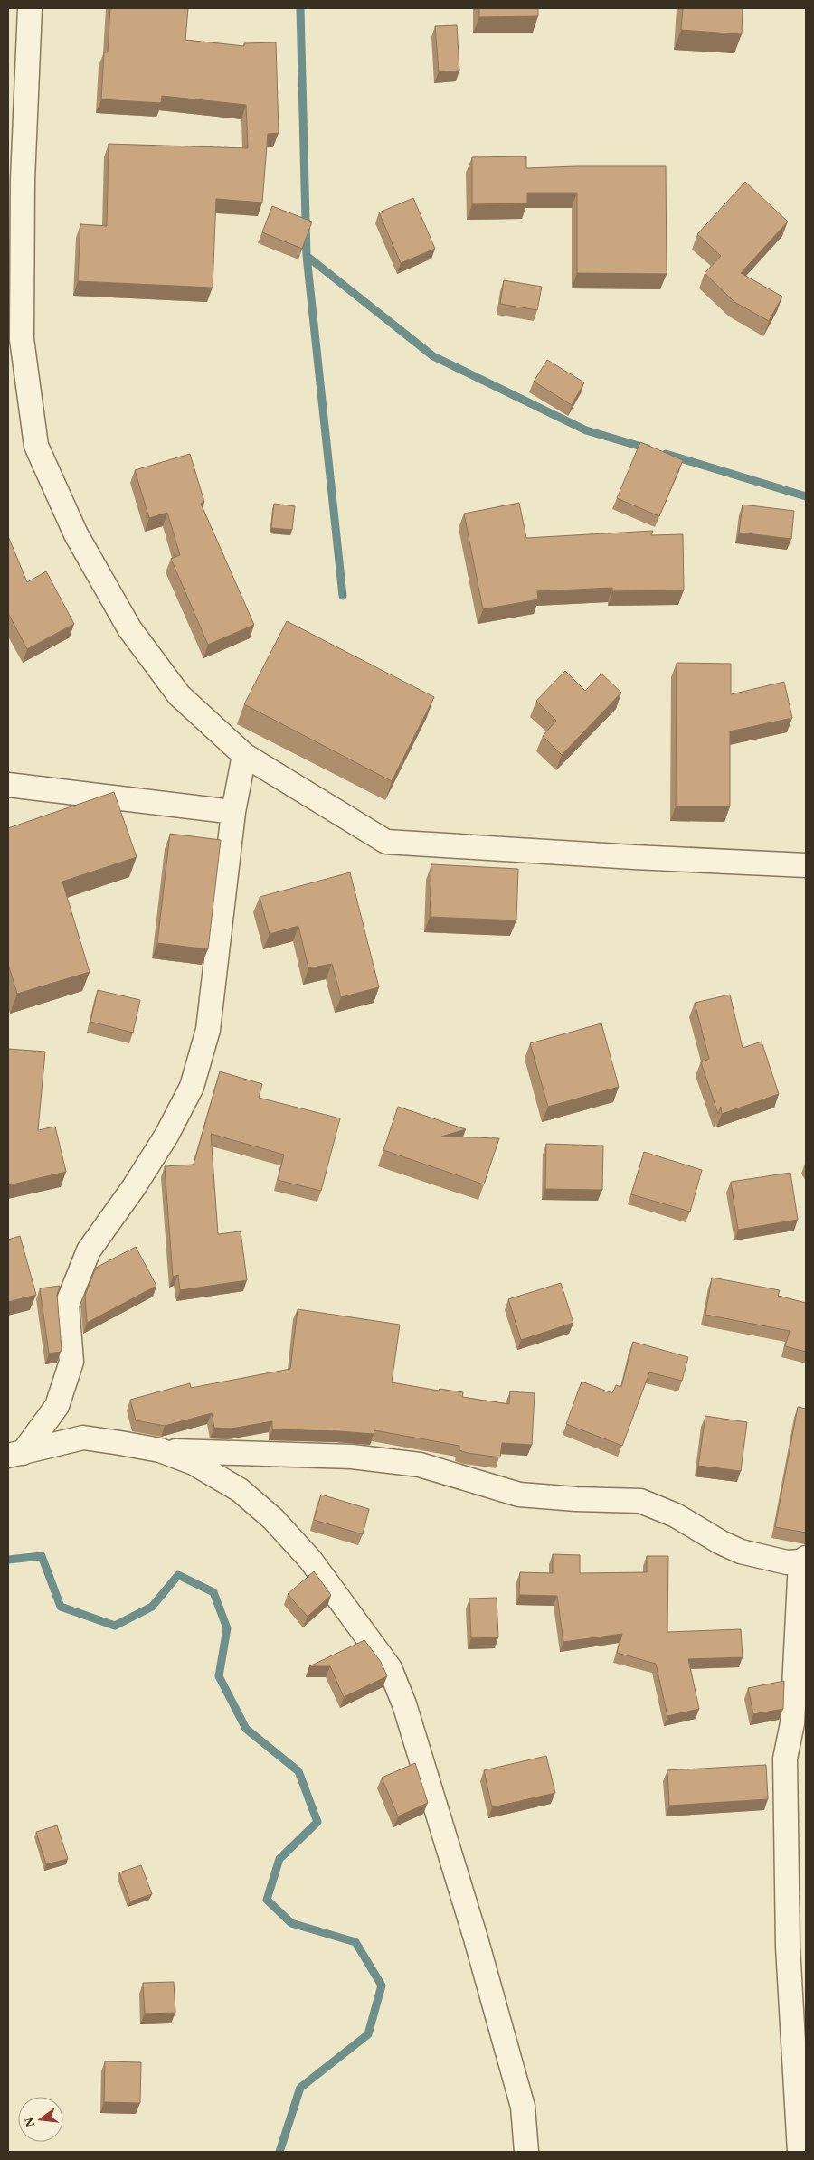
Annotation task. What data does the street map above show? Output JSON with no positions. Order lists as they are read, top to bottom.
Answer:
{
  "north": "left"
}
